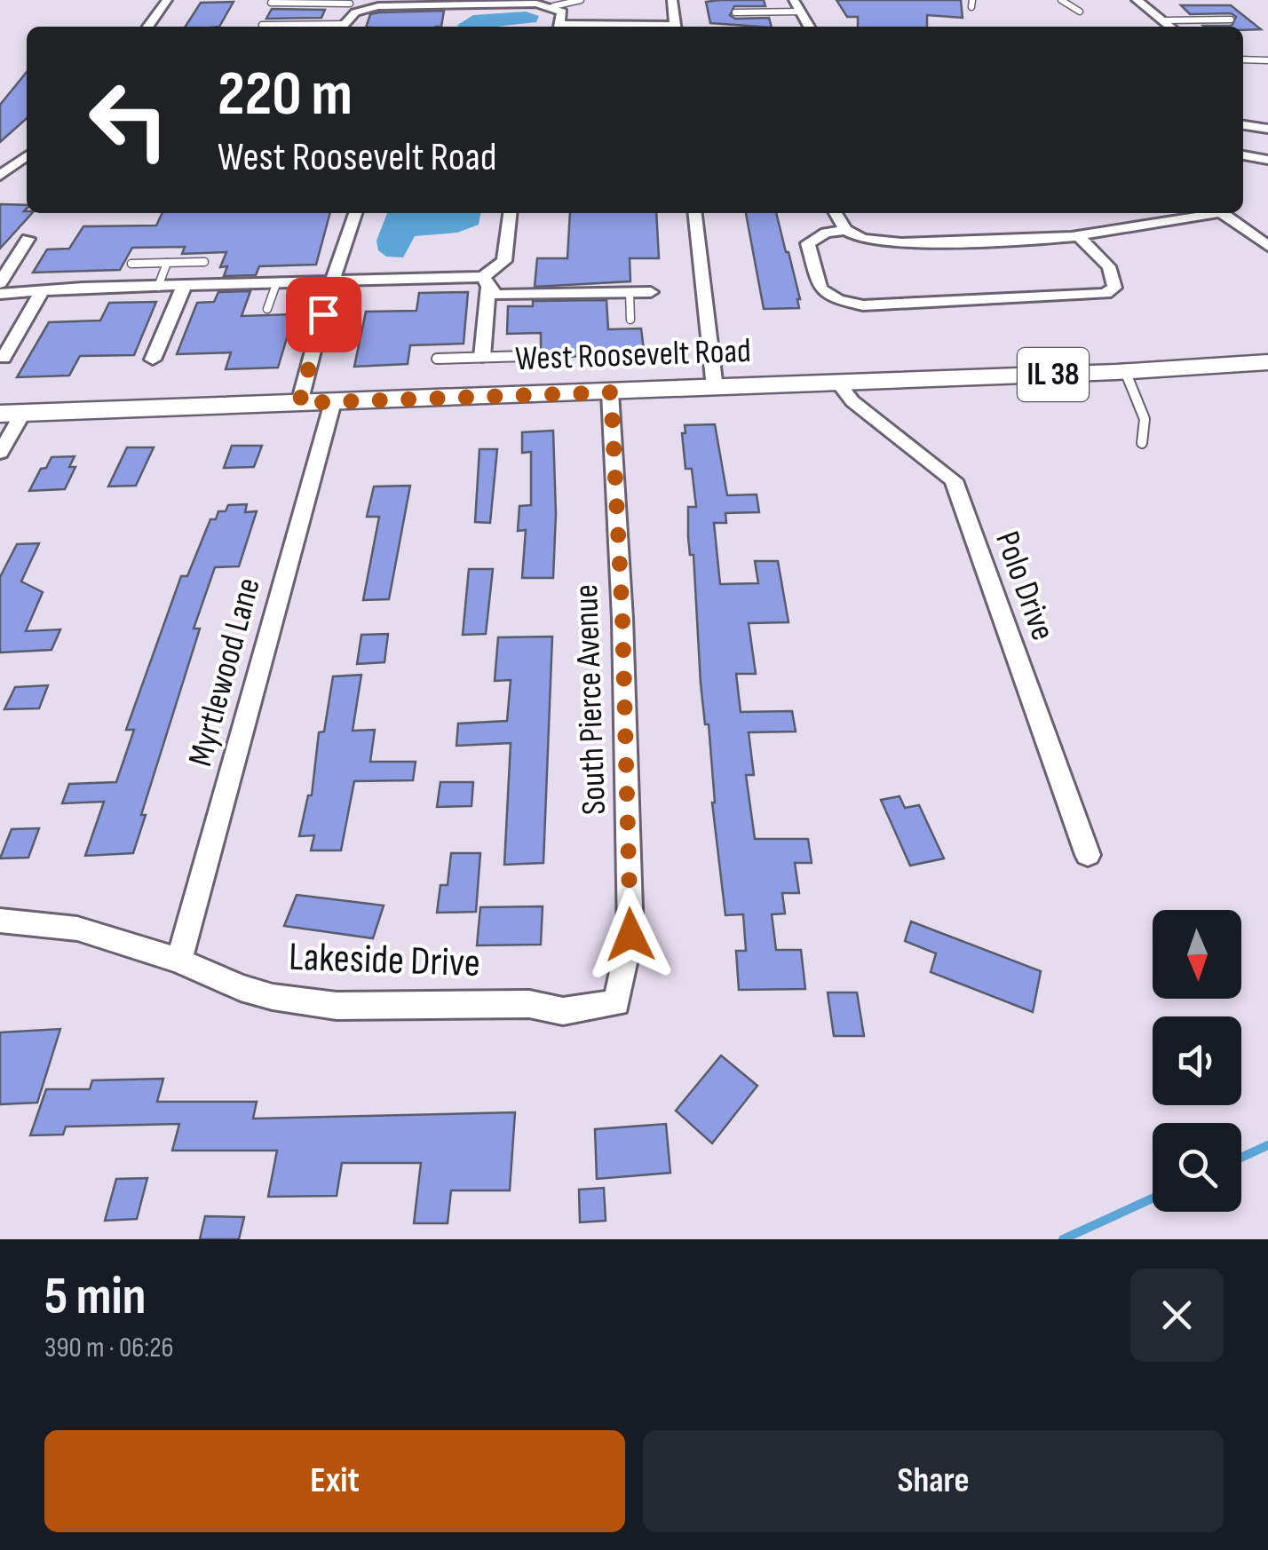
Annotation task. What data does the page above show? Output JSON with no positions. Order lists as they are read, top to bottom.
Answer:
{
  "streets": {
    "main road": ["West Roosevelt Road", "IL 38"],
    "street": [
      "Polo Drive",
      "Myrtlewood Lane",
      "South Pierce Avenue",
      "Lakeside Drive"
    ]
  },
  "crossings": [
    ["West Roosevelt Road", "Polo Drive"],
    ["West Roosevelt Road", "Myrtlewood Lane"],
    ["West Roosevelt Road", "South Pierce Avenue"],
    ["Myrtlewood Lane", "Lakeside Drive"],
    ["South Pierce Avenue", "Lakeside Drive"]
  ],
  "north": "bottom",
  "page": {
    "turn": ["220 m", "West Roosevelt Road"],
    "heading": ["5 min", "390 m · 06:26"],
    "buttons": ["Exit", "Share"]
  }
}
